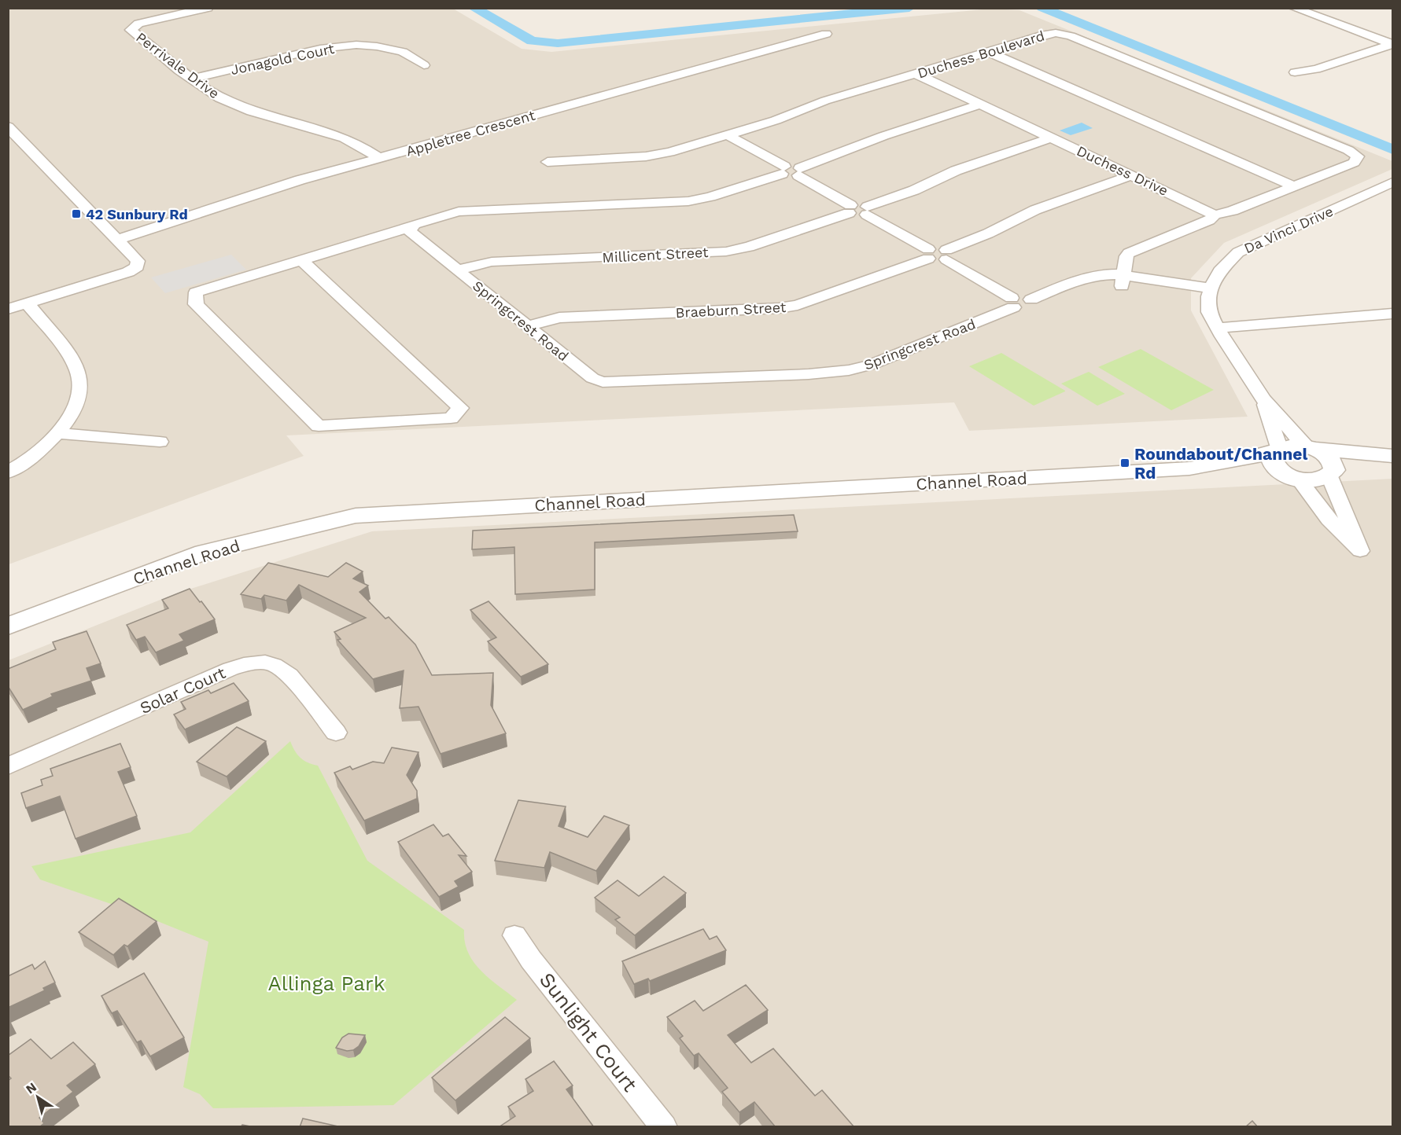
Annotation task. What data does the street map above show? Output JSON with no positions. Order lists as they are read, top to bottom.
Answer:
{
  "streets": {
    "street": [
      "Duchess Boulevard",
      "Jonagold Court",
      "Perrivale Drive",
      "Appletree Crescent",
      "Duchess Drive",
      "Da Vinci Drive",
      "Millicent Street",
      "Braeburn Street",
      "Springcrest Road",
      "Channel Road",
      "Solar Court",
      "Sunlight Court"
    ]
  },
  "crossings": [
    ["Duchess Boulevard", "Duchess Drive"],
    ["Jonagold Court", "Perrivale Drive"],
    ["Perrivale Drive", "Appletree Crescent"],
    ["Millicent Street", "Springcrest Road"],
    ["Braeburn Street", "Springcrest Road"]
  ],
  "parks": ["Allinga Park"],
  "places": {
    "transit": ["42 Sunbury Rd", "Roundabout/Channel Rd"]
  },
  "north": "top left"
}
